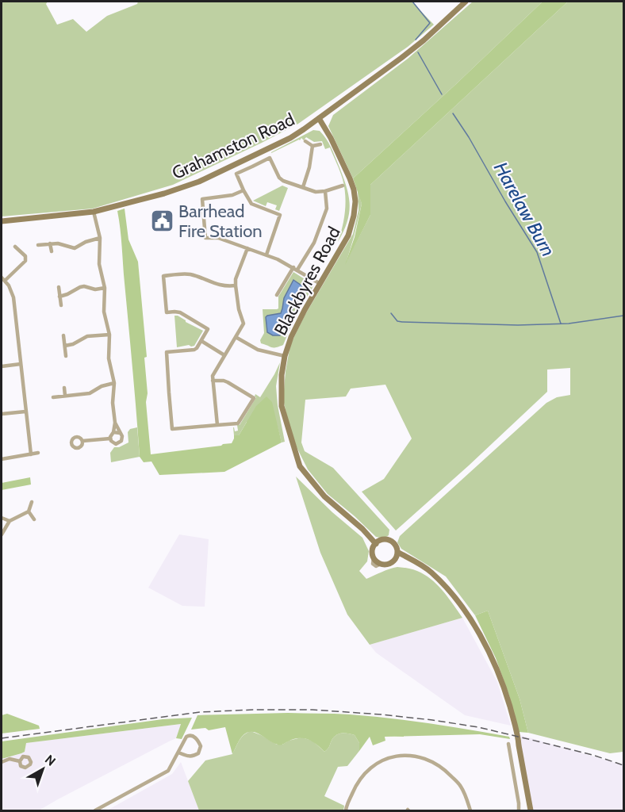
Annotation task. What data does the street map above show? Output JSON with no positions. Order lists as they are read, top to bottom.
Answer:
{
  "streets": {
    "street": ["Grahamston Road", "Blackbyres Road"]
  },
  "crossings": [
    ["Grahamston Road", "Blackbyres Road"]
  ],
  "water": ["Harelaw Burn"],
  "places": {
    "public building": ["Barrhead Fire Station"]
  },
  "north": "top right"
}
